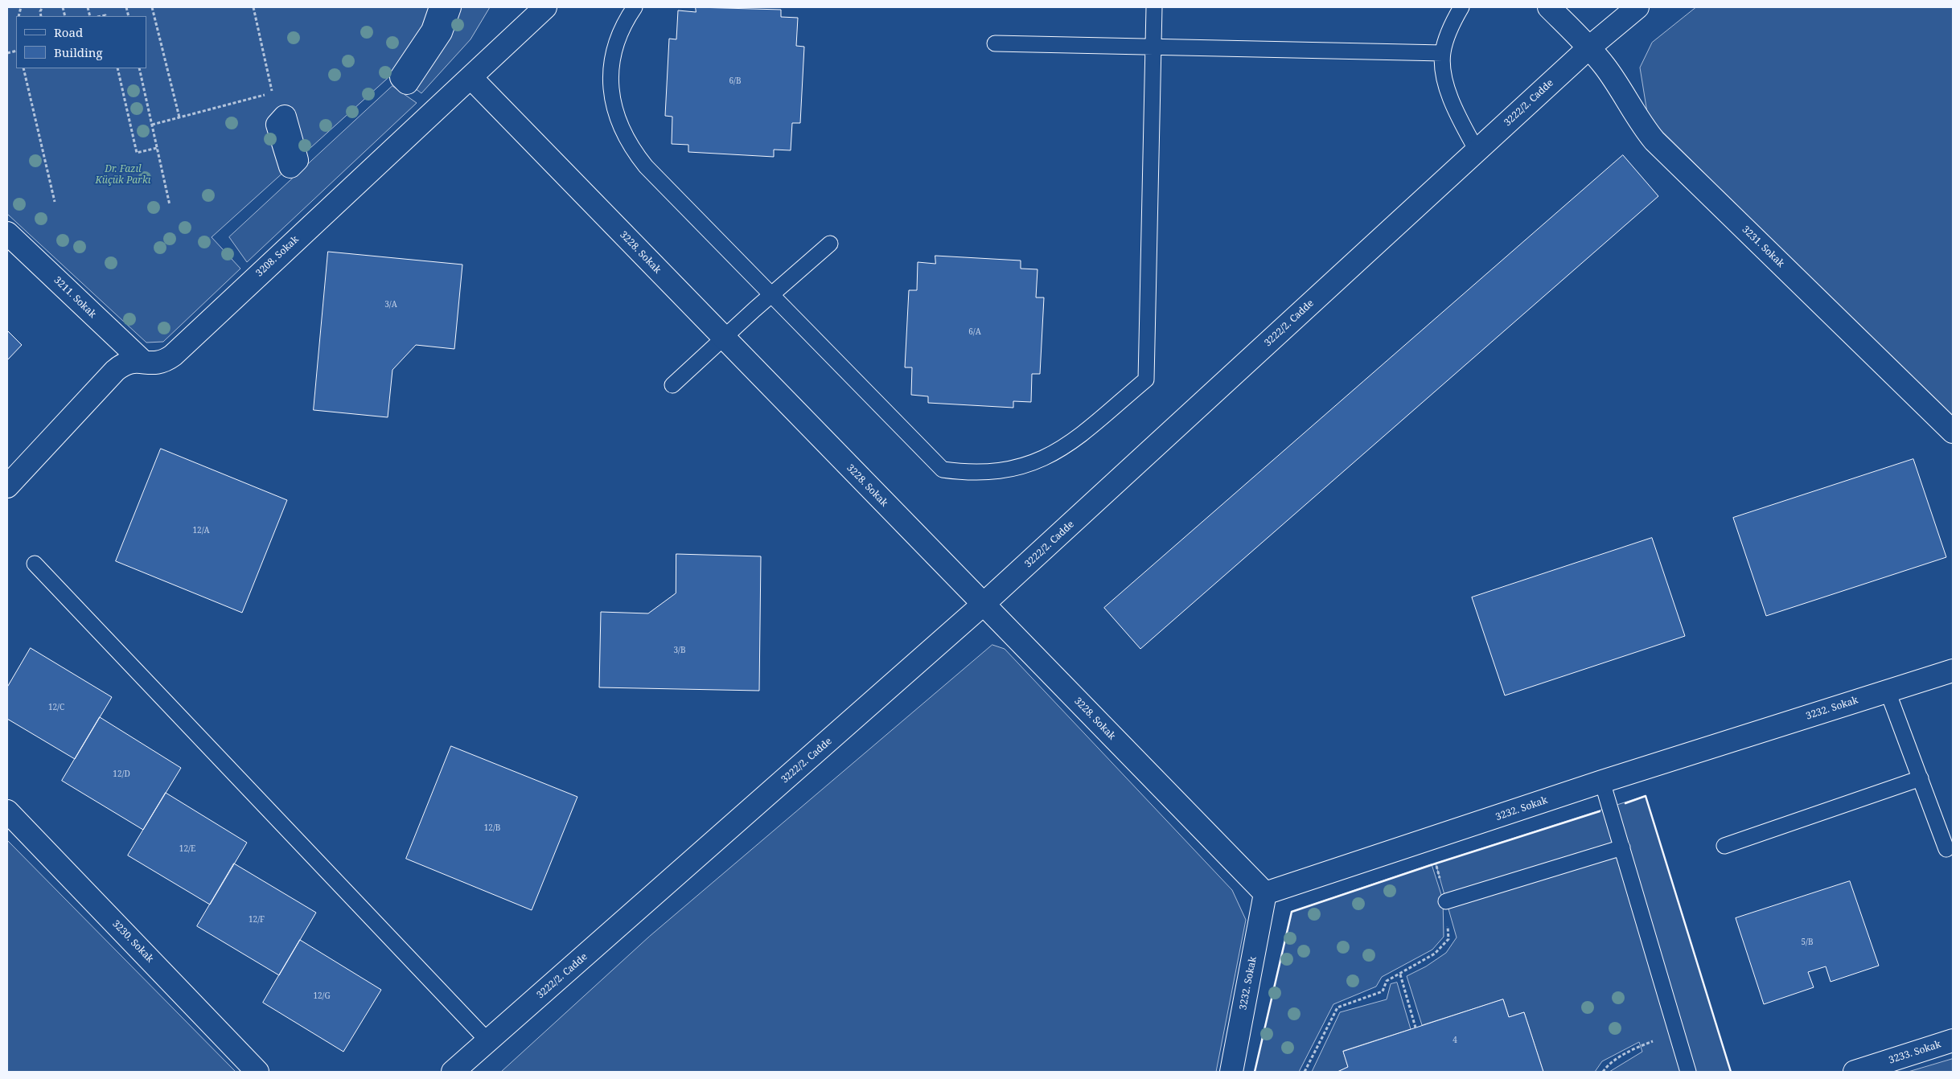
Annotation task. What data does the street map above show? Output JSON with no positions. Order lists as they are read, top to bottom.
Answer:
{
  "streets": {
    "street": [
      "3222/2. Cadde",
      "3231. Sokak",
      "3228. Sokak",
      "3208. Sokak",
      "3211. Sokak",
      "3232. Sokak",
      "3230. Sokak",
      "3233. Sokak"
    ]
  },
  "crossings": [
    ["3222/2. Cadde", "3231. Sokak"],
    ["3222/2. Cadde", "3228. Sokak"],
    ["3228. Sokak", "3208. Sokak"],
    ["3228. Sokak", "3232. Sokak"],
    ["3208. Sokak", "3211. Sokak"]
  ],
  "parks": ["Dr. Fazıl Küçük Parkı"],
  "house_numbers": [
    "6/B",
    "3/A",
    "6/A",
    "12/A",
    "3/B",
    "12/C",
    "12/D",
    "12/B",
    "12/E",
    "12/F",
    "5/B",
    "12/G",
    "4"
  ],
  "legend": ["Road", "Building"]
}
